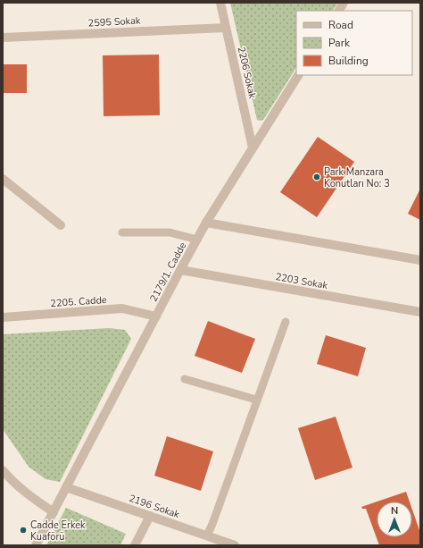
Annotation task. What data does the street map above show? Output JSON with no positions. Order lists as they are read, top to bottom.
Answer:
{
  "streets": {
    "street": [
      "2595 Sokak",
      "2206 Sokak",
      "2179/1. Cadde",
      "2203 Sokak",
      "2205. Cadde",
      "2196 Sokak"
    ]
  },
  "crossings": [
    ["2595 Sokak", "2206 Sokak"],
    ["2206 Sokak", "2179/1. Cadde"],
    ["2179/1. Cadde", "2203 Sokak"],
    ["2179/1. Cadde", "2205. Cadde"],
    ["2179/1. Cadde", "2196 Sokak"]
  ],
  "places": ["Park Manzara Konutları No: 3", "Cadde Erkek Kuaförü"],
  "legend": ["Road", "Park", "Building"],
  "north": "top"
}
